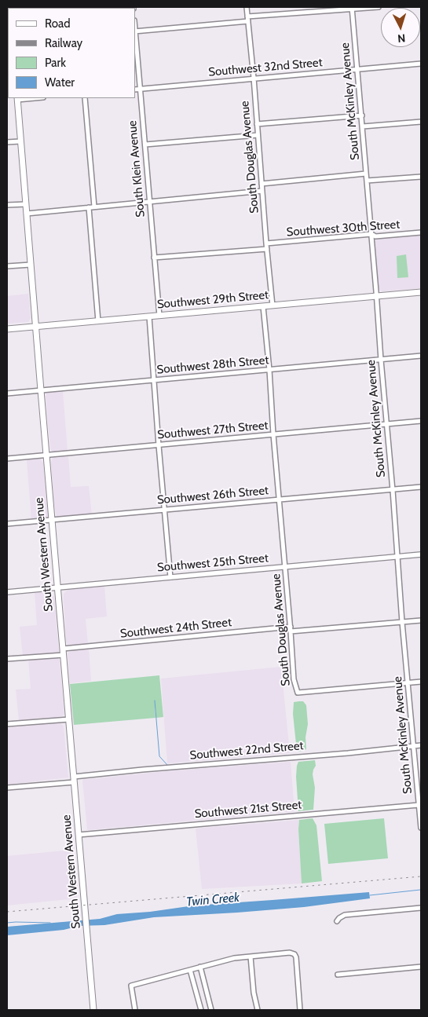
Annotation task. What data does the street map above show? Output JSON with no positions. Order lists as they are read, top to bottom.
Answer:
{
  "streets": {
    "main road": ["Southwest 29th Street", "South Western Avenue"],
    "street": [
      "Southwest 32nd Street",
      "South McKinley Avenue",
      "South Douglas Avenue",
      "South Klein Avenue",
      "Southwest 30th Street",
      "Southwest 28th Street",
      "Southwest 27th Street",
      "Southwest 26th Street",
      "Southwest 25th Street",
      "Southwest 24th Street",
      "Southwest 22nd Street",
      "Southwest 21st Street"
    ]
  },
  "crossings": [
    ["Southwest 32nd Street", "South McKinley Avenue"],
    ["Southwest 32nd Street", "South Douglas Avenue"],
    ["Southwest 32nd Street", "South Klein Avenue"],
    ["South McKinley Avenue", "South Douglas Avenue"],
    ["South McKinley Avenue", "Southwest 30th Street"],
    ["South McKinley Avenue", "Southwest 29th Street"],
    ["South McKinley Avenue", "Southwest 28th Street"],
    ["South McKinley Avenue", "Southwest 27th Street"],
    ["South McKinley Avenue", "Southwest 26th Street"],
    ["South McKinley Avenue", "Southwest 25th Street"],
    ["South McKinley Avenue", "Southwest 24th Street"],
    ["South McKinley Avenue", "Southwest 22nd Street"],
    ["South McKinley Avenue", "Southwest 21st Street"],
    ["South Douglas Avenue", "Southwest 30th Street"],
    ["South Douglas Avenue", "Southwest 29th Street"],
    ["South Douglas Avenue", "Southwest 28th Street"],
    ["South Douglas Avenue", "Southwest 27th Street"],
    ["South Douglas Avenue", "Southwest 26th Street"],
    ["South Douglas Avenue", "Southwest 25th Street"],
    ["South Douglas Avenue", "Southwest 24th Street"],
    ["South Klein Avenue", "Southwest 29th Street"],
    ["Southwest 29th Street", "South Western Avenue"],
    ["Southwest 28th Street", "South Western Avenue"],
    ["Southwest 27th Street", "South Western Avenue"],
    ["Southwest 26th Street", "South Western Avenue"],
    ["South Western Avenue", "Southwest 25th Street"],
    ["South Western Avenue", "Southwest 24th Street"],
    ["South Western Avenue", "Southwest 22nd Street"],
    ["South Western Avenue", "Southwest 21st Street"]
  ],
  "water": ["Twin Creek"],
  "legend": [
    "Road",
    "Railway",
    "Park",
    "Water"
  ],
  "north": "bottom"
}
